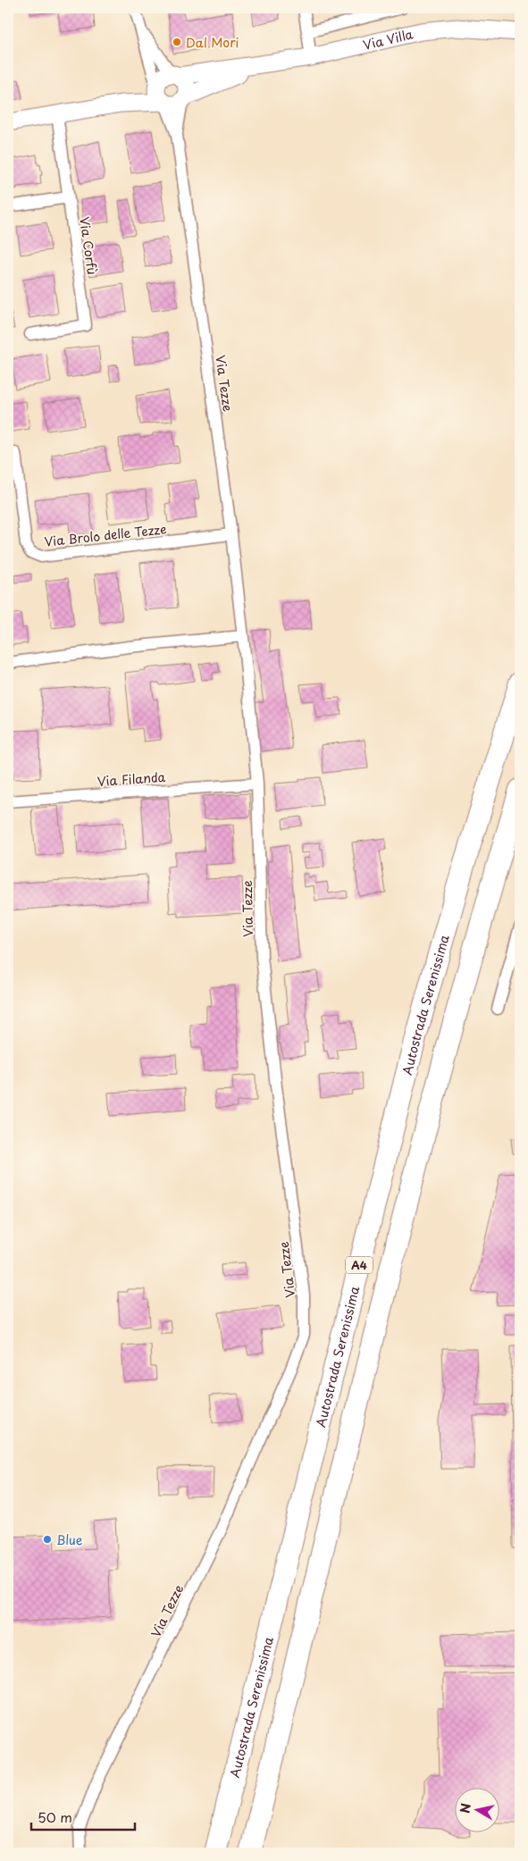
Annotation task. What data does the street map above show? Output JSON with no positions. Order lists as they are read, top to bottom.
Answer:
{
  "streets": {
    "highway": ["Autostrada Serenissima", "A4"],
    "street": [
      "Via Villa",
      "Via Corfù",
      "Via Tezze",
      "Via Brolo delle Tezze",
      "Via Filanda"
    ]
  },
  "crossings": [
    ["Via Villa", "Via Tezze"],
    ["Via Tezze", "Via Brolo delle Tezze"],
    ["Via Tezze", "Via Filanda"]
  ],
  "places": ["Dal Mori", "Blue"],
  "scale_bar": "50 m",
  "north": "left"
}
